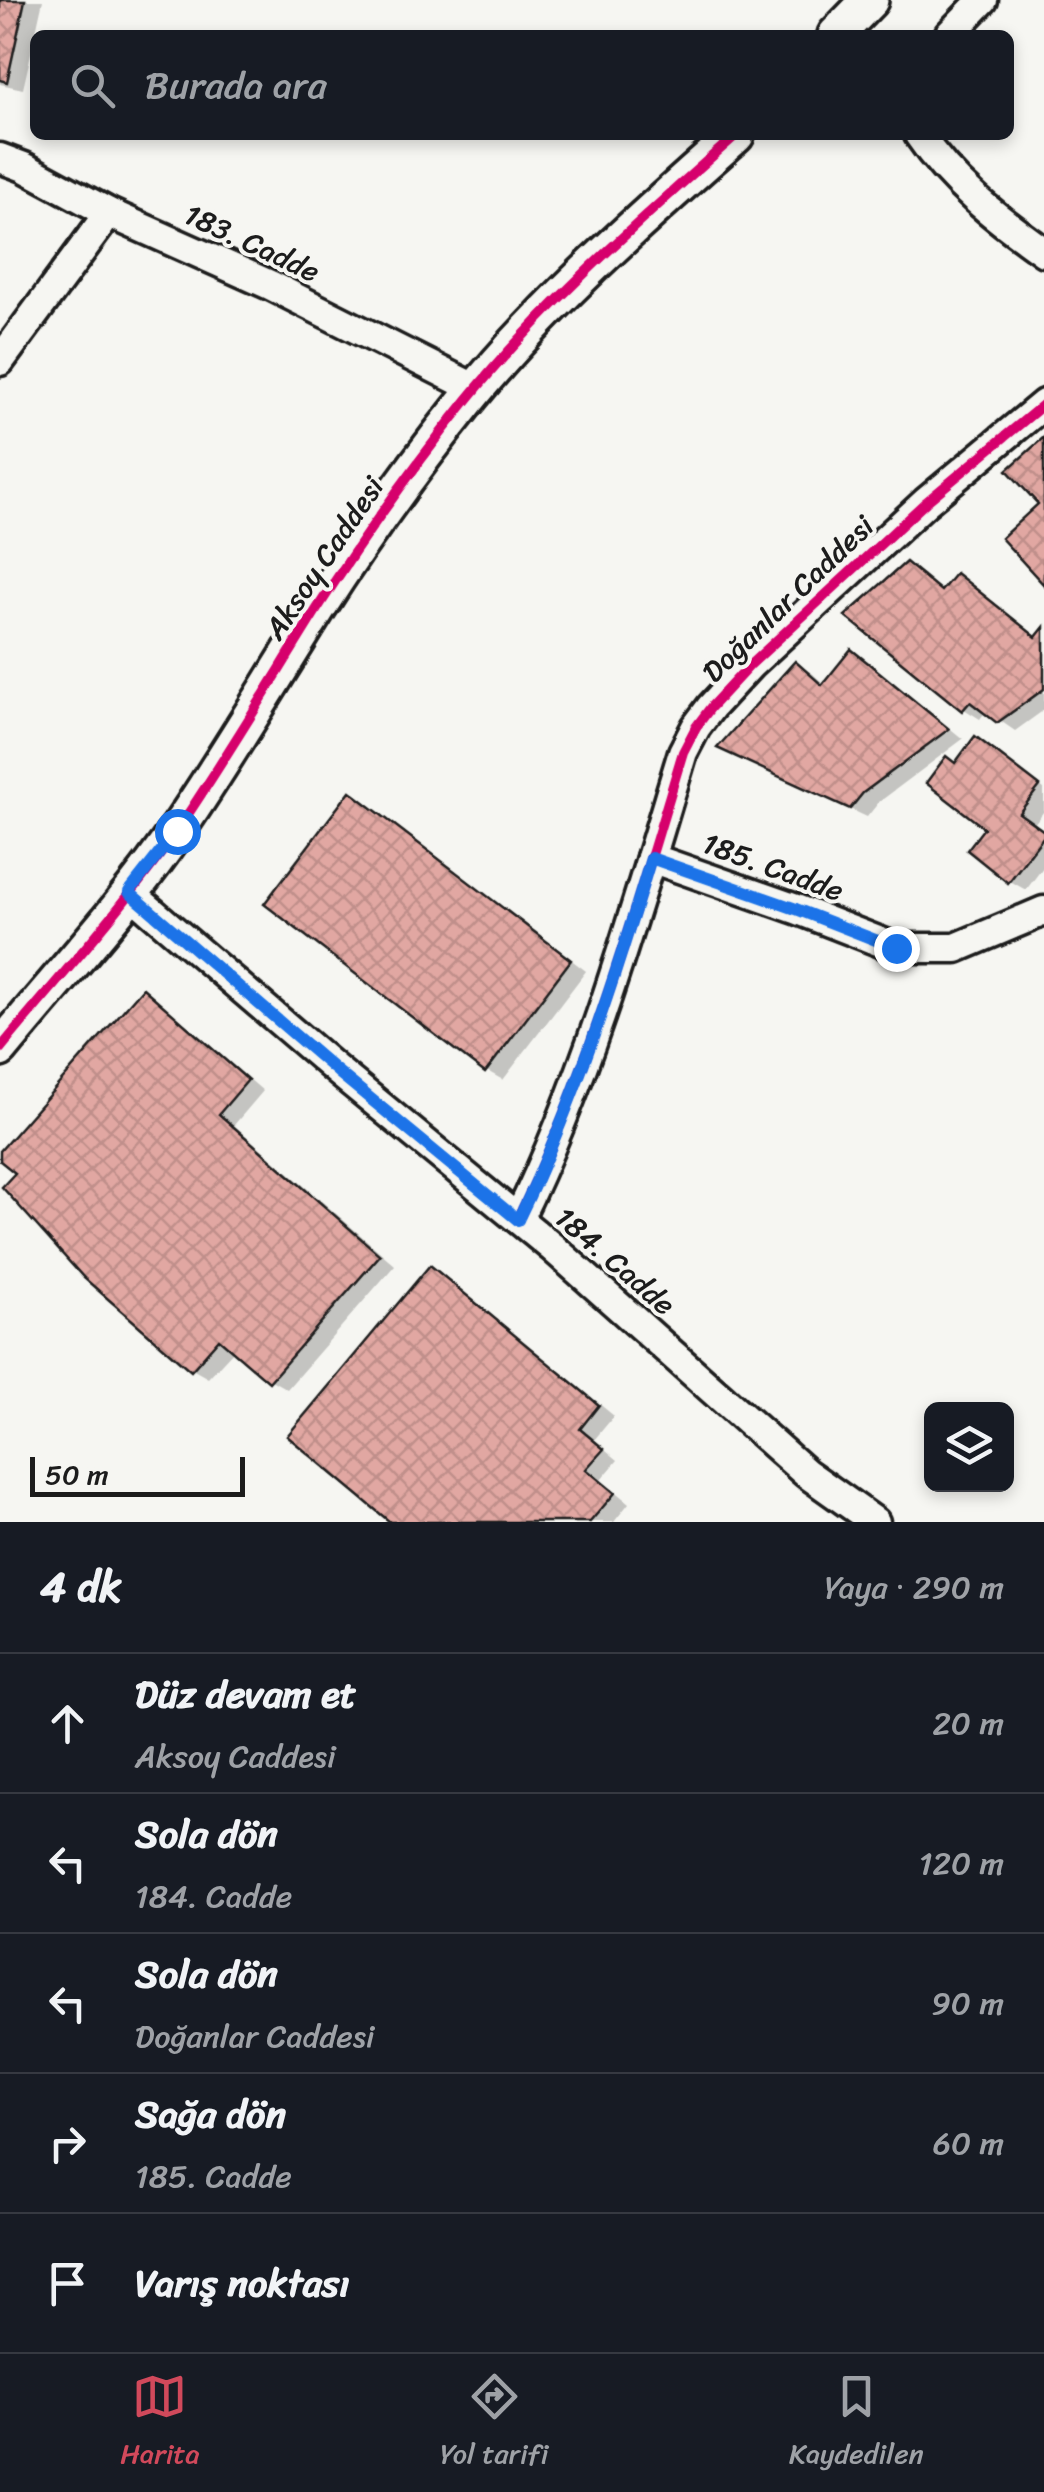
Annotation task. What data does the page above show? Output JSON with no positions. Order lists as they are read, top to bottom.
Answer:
{
  "streets": {
    "street": [
      "183. Cadde",
      "Aksoy Caddesi",
      "Doğanlar Caddesi",
      "185. Cadde",
      "184. Cadde"
    ]
  },
  "crossings": [
    ["183. Cadde", "Aksoy Caddesi"],
    ["Aksoy Caddesi", "184. Cadde"],
    ["Doğanlar Caddesi", "185. Cadde"],
    ["Doğanlar Caddesi", "184. Cadde"]
  ],
  "scale_bar": "50 m",
  "page": {
    "search": "Burada ara",
    "scale": "50 m",
    "heading": ["4 dk", "Yaya · 290 m"],
    "list": [
      ["Düz devam et", "Aksoy Caddesi", "20 m"],
      ["Sola dön", "184. Cadde", "120 m"],
      ["Sola dön", "Doğanlar Caddesi", "90 m"],
      ["Sağa dön", "185. Cadde", "60 m"],
      "Varış noktası"
    ],
    "nav": ["Harita", "Yol tarifi", "Kaydedilen"]
  }
}
